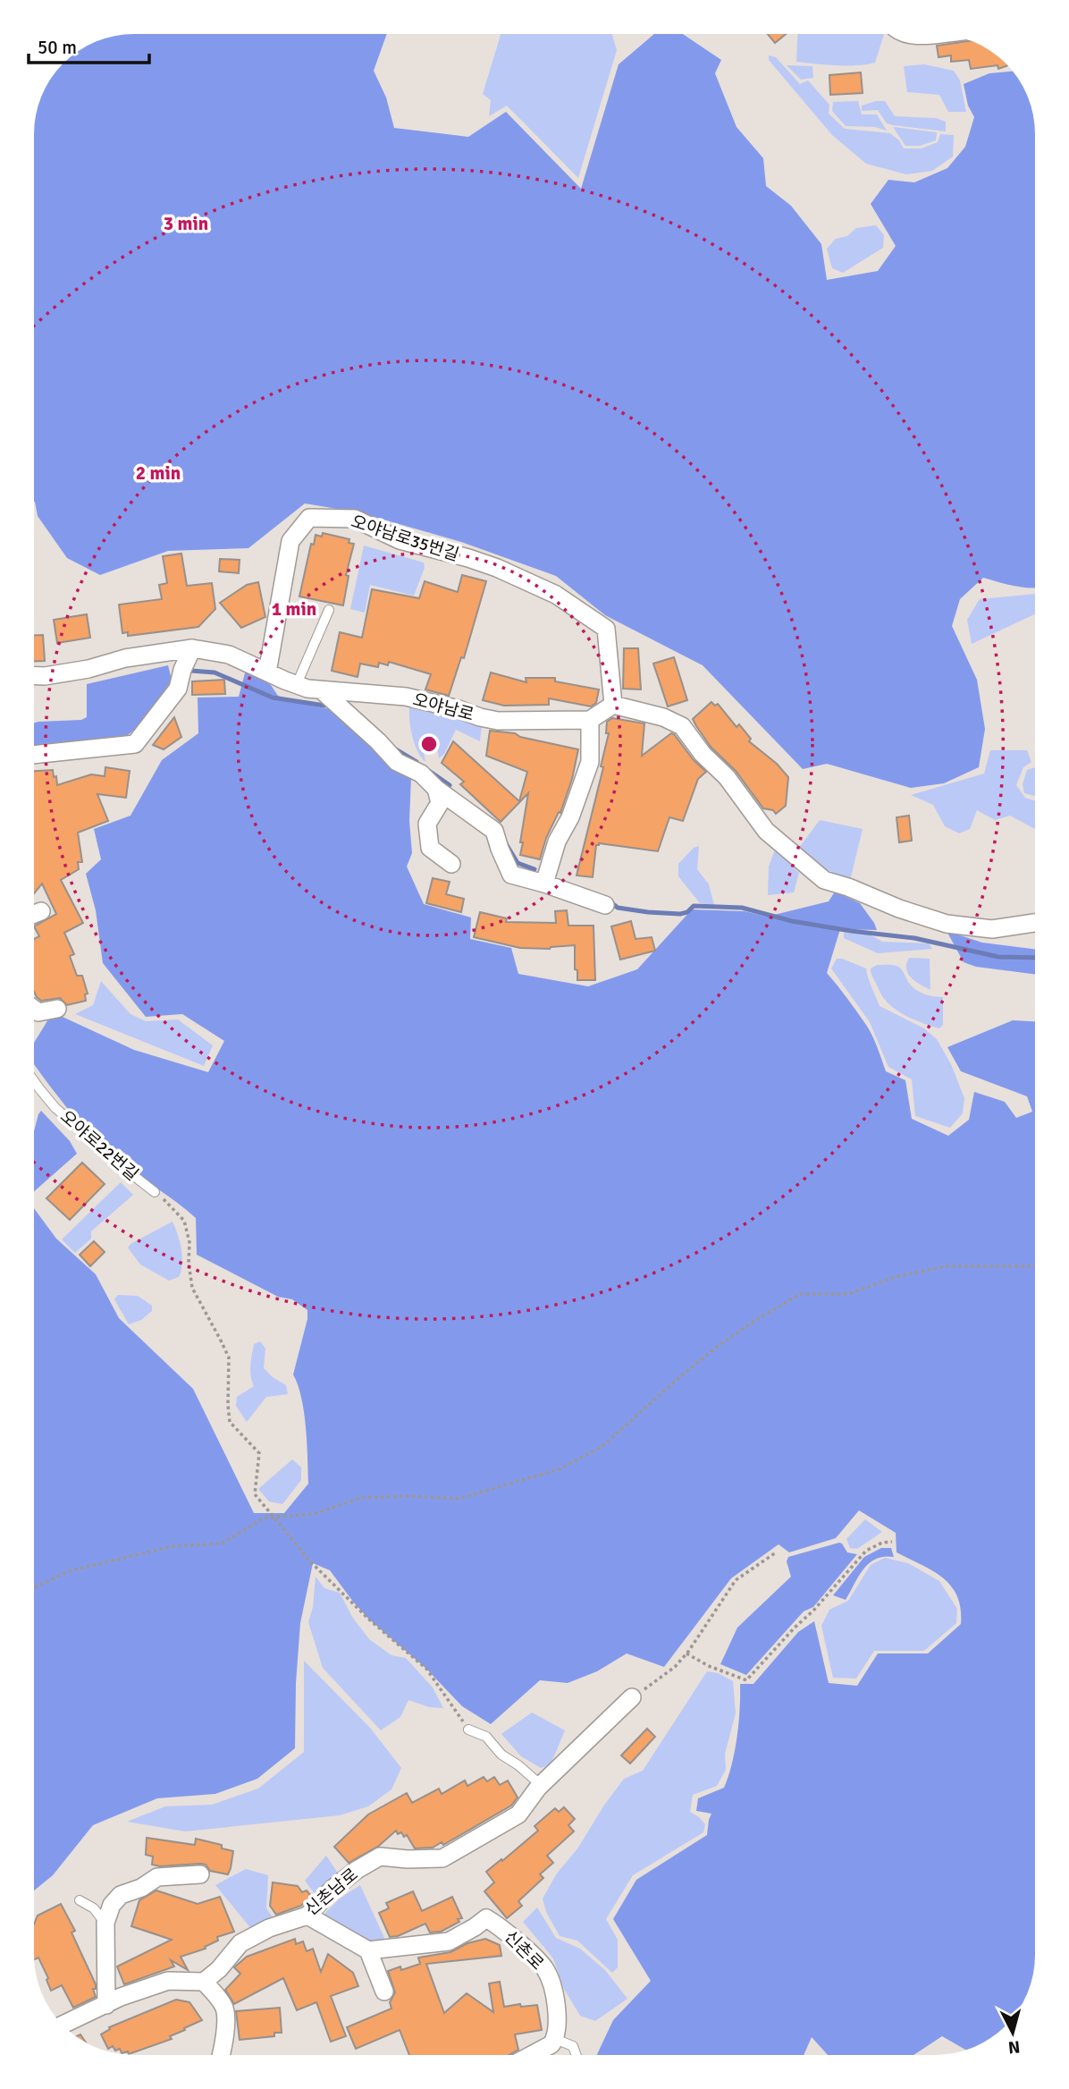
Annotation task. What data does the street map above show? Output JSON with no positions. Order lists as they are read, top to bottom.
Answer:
{
  "streets": {
    "street": [
      "오야남로35번길",
      "오야남로",
      "신촌남로",
      "신촌로"
    ],
    "lane": ["오야로22번길"]
  },
  "crossings": [
    ["오야남로35번길", "오야남로"]
  ],
  "scale_bar": "50 m",
  "north": "bottom",
  "rings": ["3 min", "2 min", "1 min"]
}
